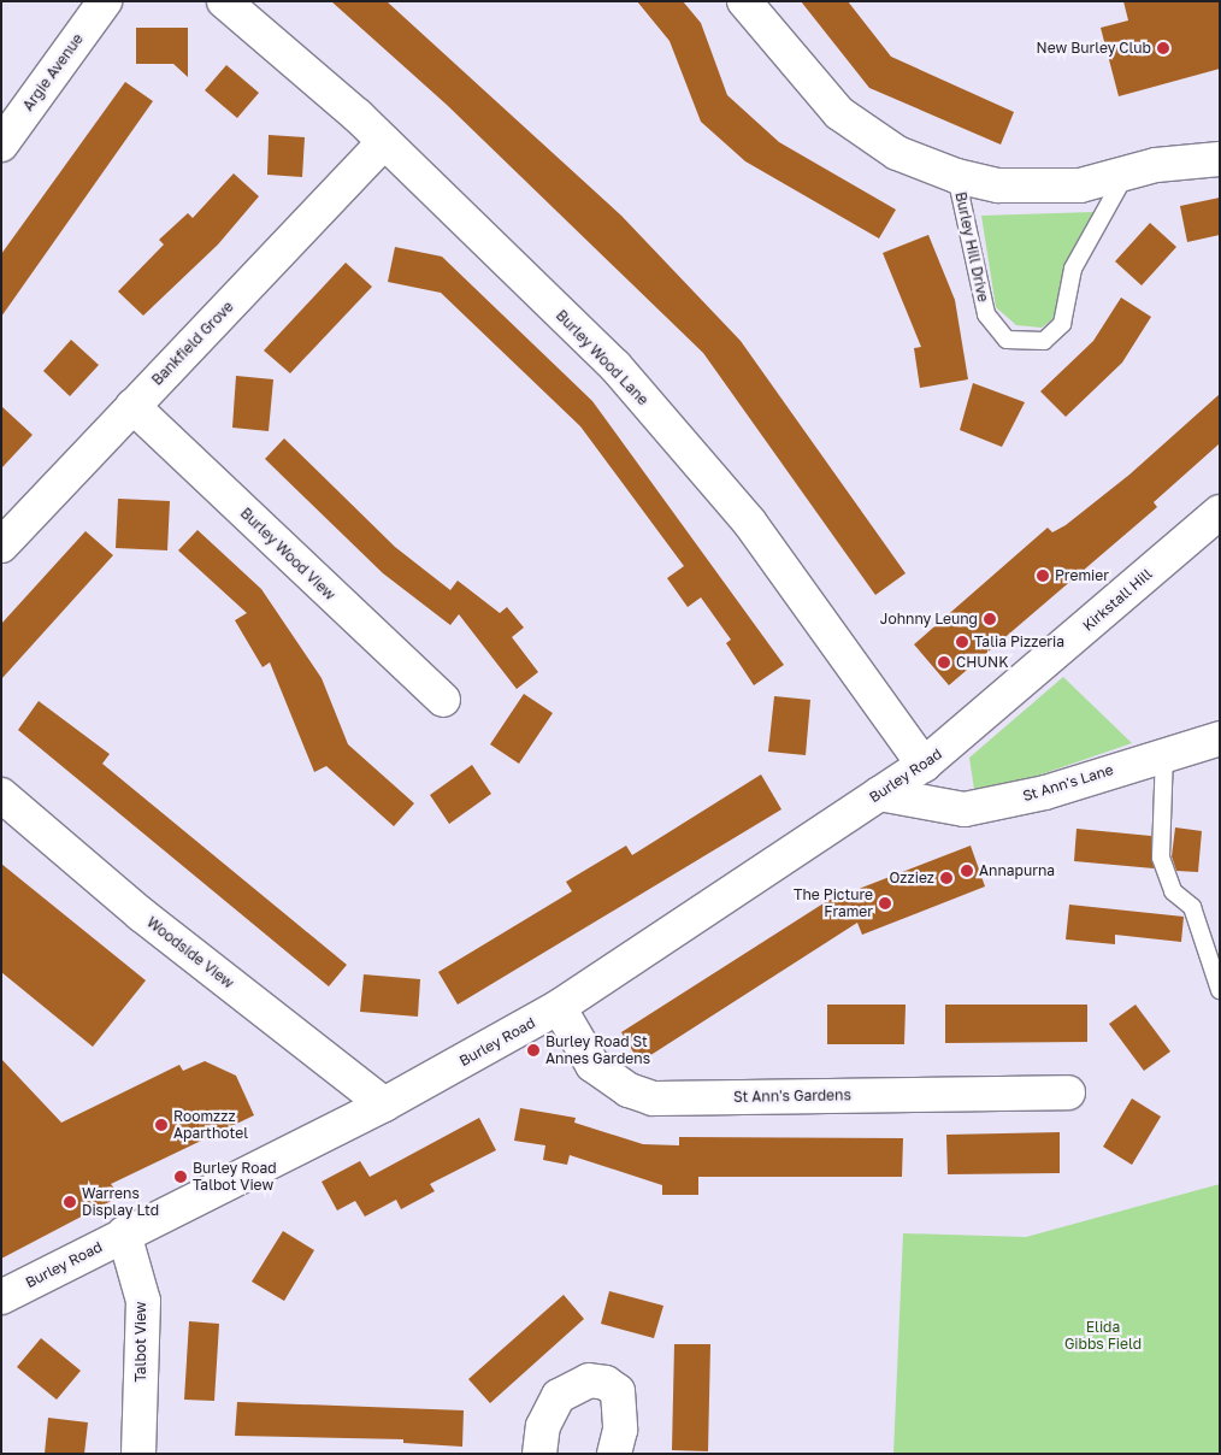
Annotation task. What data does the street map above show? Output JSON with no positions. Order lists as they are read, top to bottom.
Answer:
{
  "streets": {
    "street": [
      "Argie Avenue",
      "Burley Hill Drive",
      "Bankfield Grove",
      "Burley Wood Lane",
      "Burley Wood View",
      "Kirkstall Hill",
      "Burley Road",
      "St Ann's Lane",
      "Woodside View",
      "St Ann's Gardens",
      "Talbot View"
    ]
  },
  "crossings": [
    ["Bankfield Grove", "Burley Wood Lane"],
    ["Bankfield Grove", "Burley Wood View"],
    ["Burley Wood Lane", "Burley Road"],
    ["Kirkstall Hill", "Burley Road"],
    ["Burley Road", "St Ann's Lane"],
    ["Burley Road", "Woodside View"],
    ["Burley Road", "St Ann's Gardens"],
    ["Burley Road", "Talbot View"]
  ],
  "parks": ["Elida Gibbs Field"],
  "places": [
    "New Burley Club",
    "Premier",
    "Johnny Leung",
    "Talia Pizzeria",
    "CHUNK",
    "Annapurna",
    "Ozziez",
    "The Picture Framer",
    "Burley Road St Annes Gardens",
    "Roomzzz Aparthotel",
    "Burley Road Talbot View",
    "Warrens Display Ltd"
  ]
}
